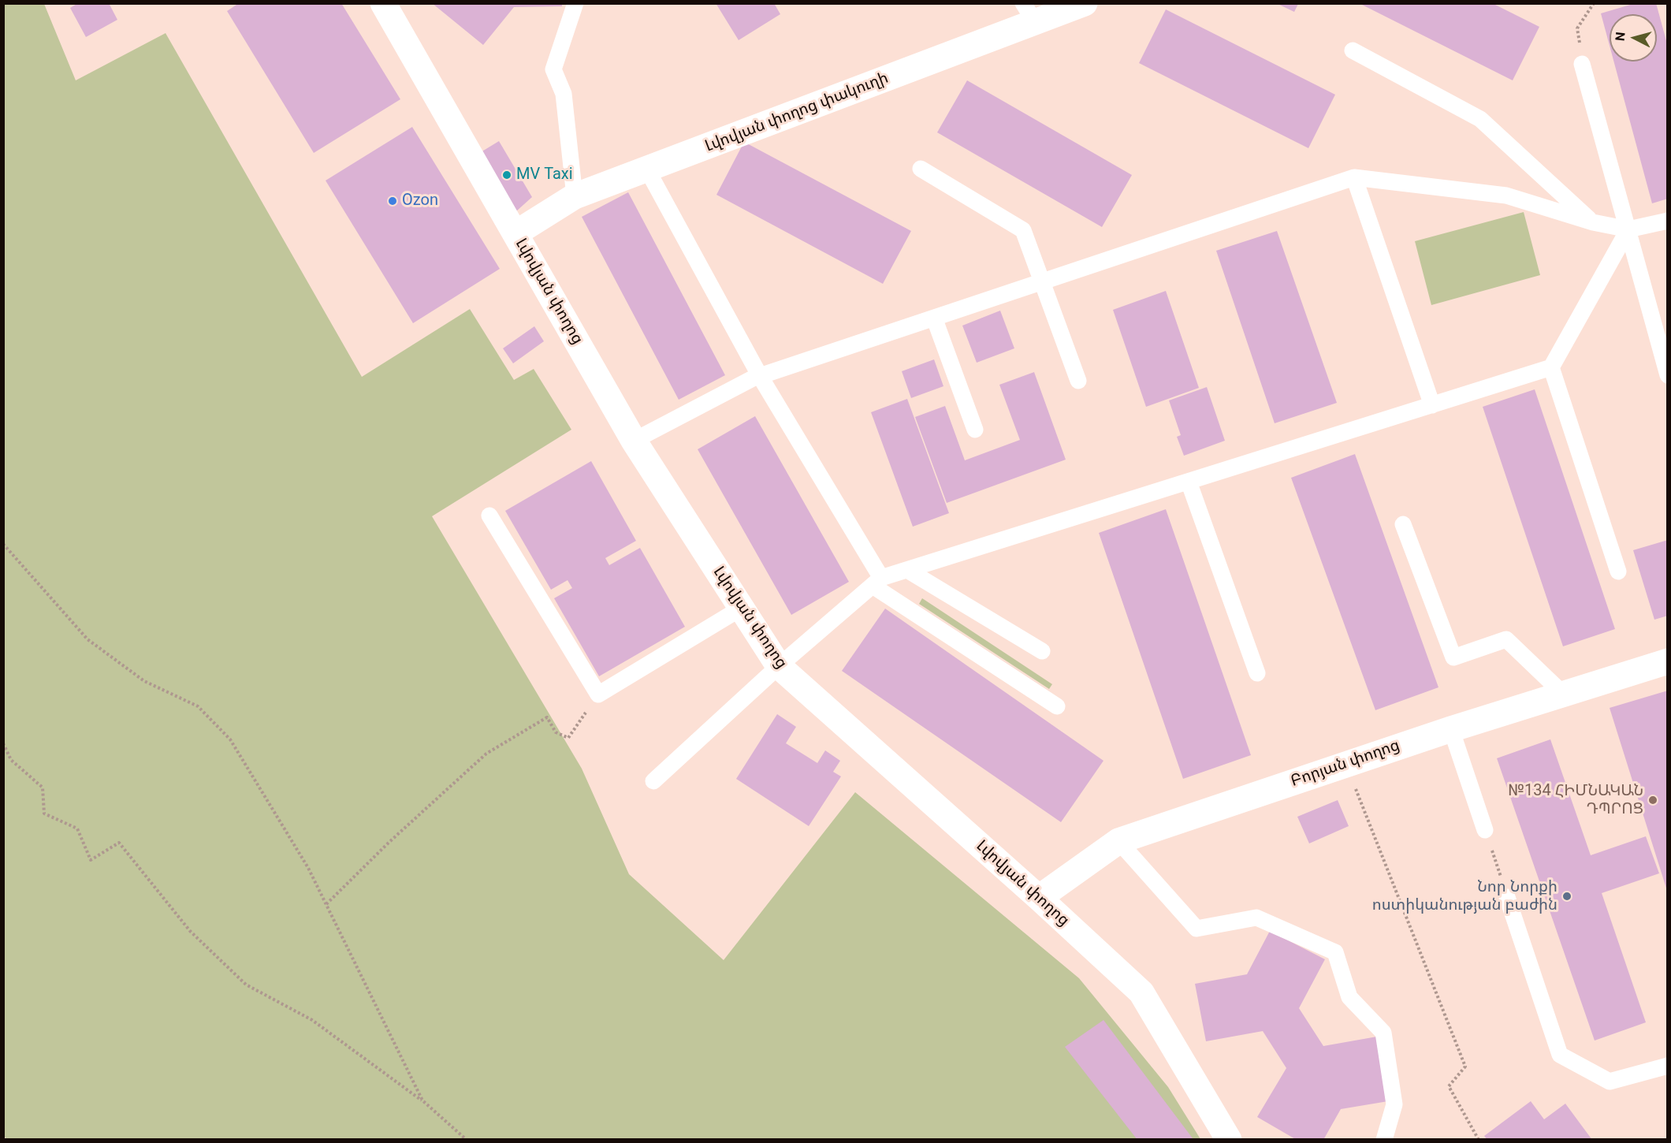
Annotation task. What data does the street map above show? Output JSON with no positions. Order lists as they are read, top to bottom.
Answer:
{
  "streets": {
    "street": ["Լվովյան փողոց փակուղի", "Լվովյան փողոց", "Բորյան փողոց"]
  },
  "crossings": [
    ["Լվովյան փողոց փակուղի", "Լվովյան փողոց"],
    ["Լվովյան փողոց", "Բորյան փողոց"]
  ],
  "places": [
    "MV Taxi",
    "Ozon",
    "№134 ՀԻՄՆԱԿԱՆ ԴՊՐՈՑ",
    "Նոր Նորքի ոստիկանության բաժին"
  ],
  "north": "left"
}
